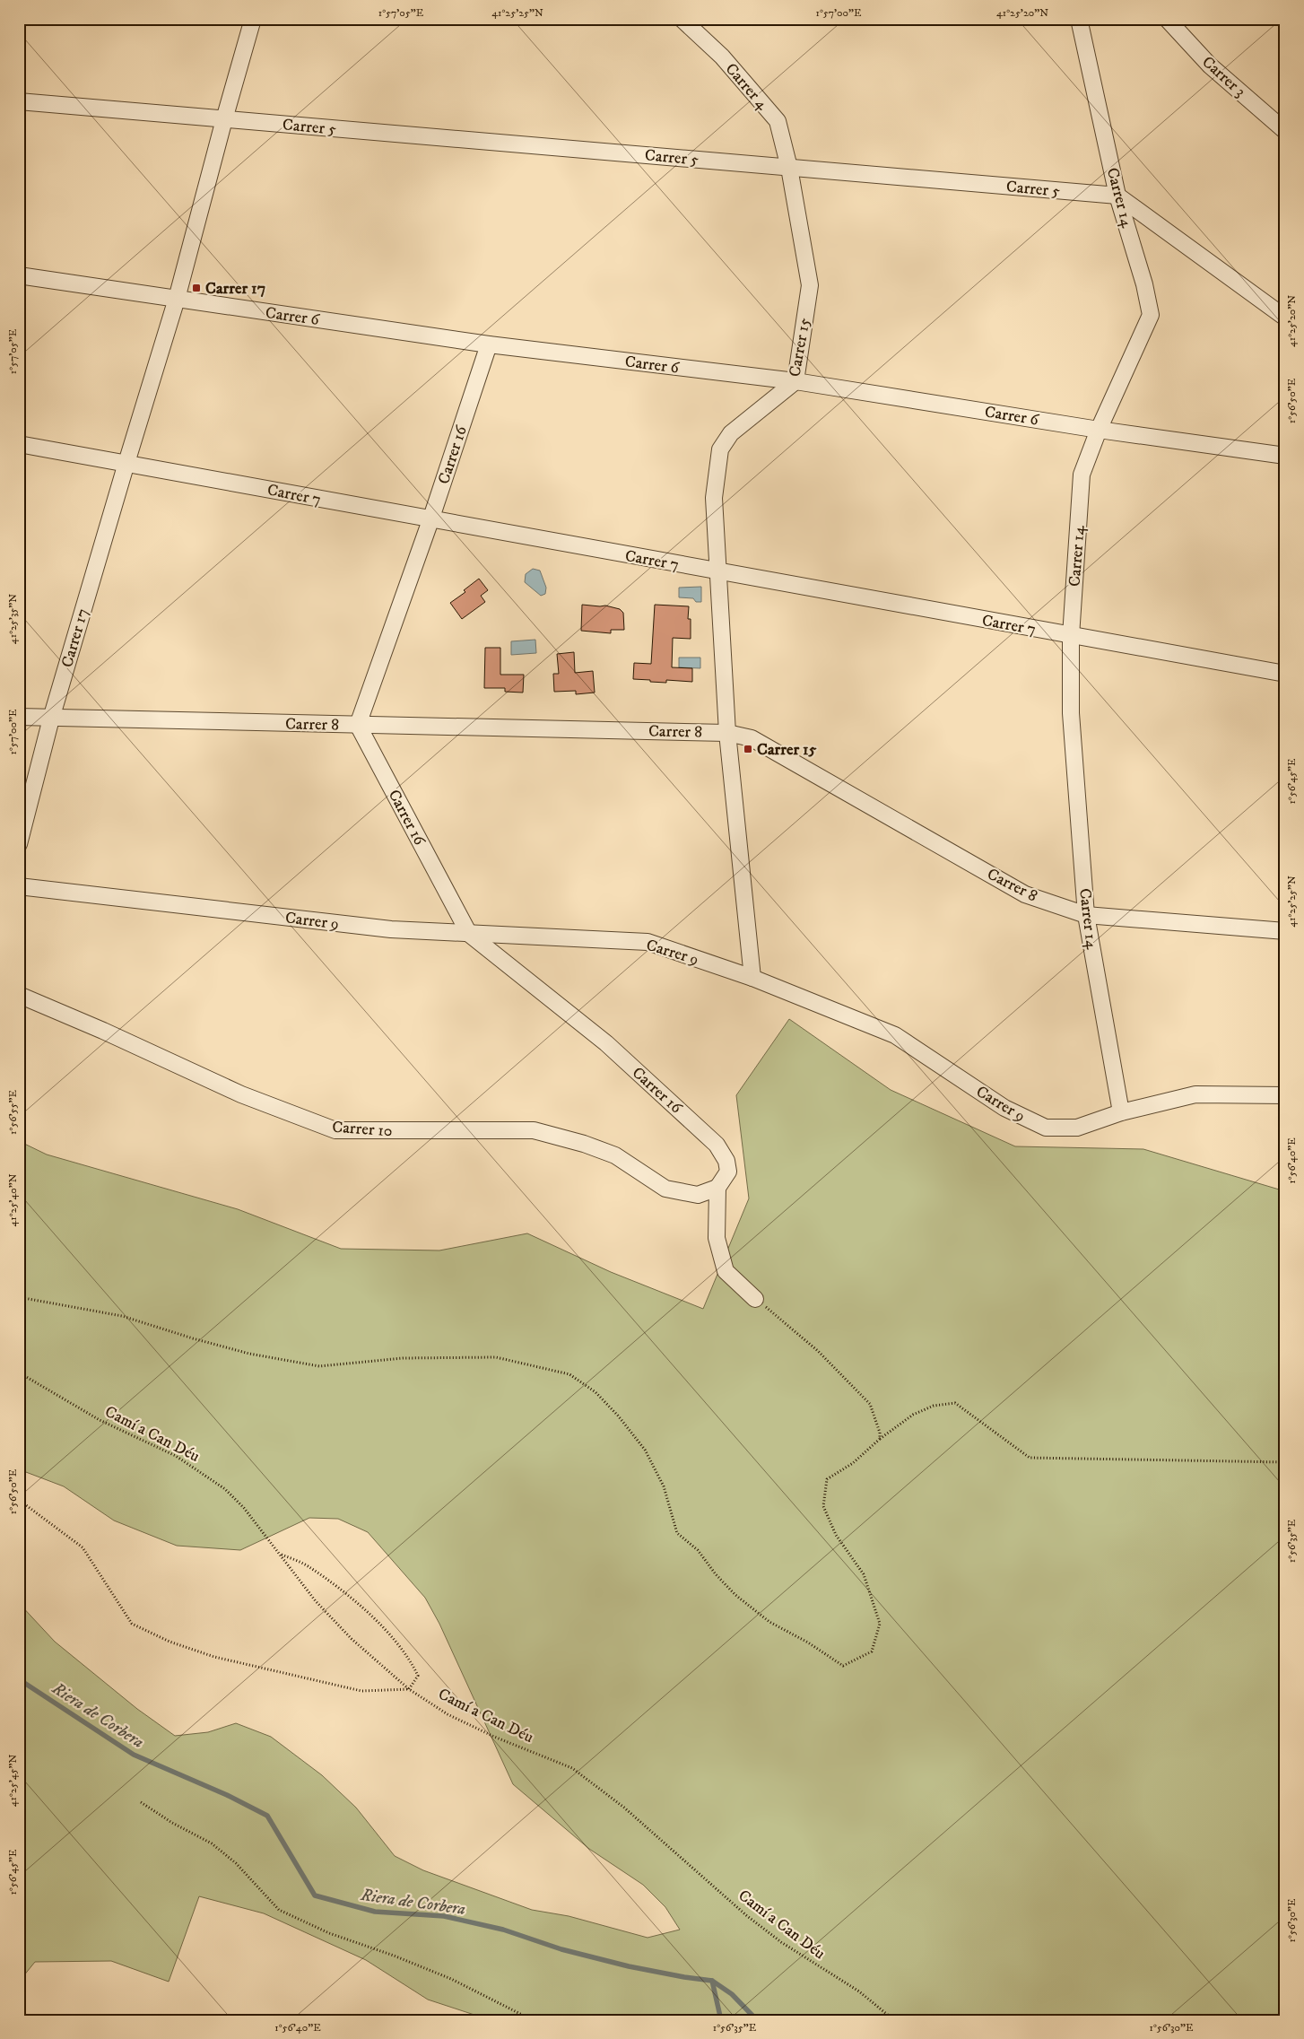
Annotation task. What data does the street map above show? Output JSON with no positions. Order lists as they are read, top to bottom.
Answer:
{
  "streets": {
    "street": [
      "Carrer 3",
      "Carrer 4",
      "Carrer 5",
      "Carrer 14",
      "Carrer 6",
      "Carrer 15",
      "Carrer 16",
      "Carrer 7",
      "Carrer 17",
      "Carrer 8",
      "Carrer 9",
      "Carrer 10"
    ],
    "path": ["Camí a Can Déu"]
  },
  "crossings": [
    ["Carrer 4", "Carrer 5"],
    ["Carrer 4", "Carrer 15"],
    ["Carrer 5", "Carrer 14"],
    ["Carrer 5", "Carrer 15"],
    ["Carrer 5", "Carrer 17"],
    ["Carrer 14", "Carrer 6"],
    ["Carrer 14", "Carrer 7"],
    ["Carrer 14", "Carrer 8"],
    ["Carrer 14", "Carrer 9"],
    ["Carrer 6", "Carrer 15"],
    ["Carrer 6", "Carrer 16"],
    ["Carrer 6", "Carrer 17"],
    ["Carrer 15", "Carrer 7"],
    ["Carrer 15", "Carrer 8"],
    ["Carrer 15", "Carrer 9"],
    ["Carrer 16", "Carrer 7"],
    ["Carrer 16", "Carrer 8"],
    ["Carrer 16", "Carrer 9"],
    ["Carrer 16", "Carrer 10"],
    ["Carrer 7", "Carrer 17"],
    ["Carrer 17", "Carrer 8"]
  ],
  "water": ["Riera de Corbera"],
  "places": {
    "transit": ["Carrer 17", "Carrer 15"]
  },
  "coordinates": [
    "1°57'05\"E",
    "41°25'25\"N",
    "1°57'00\"E",
    "41°25'20\"N",
    "1°56'50\"E",
    "41°25'35\"N",
    "1°56'45\"E",
    "1°56'55\"E",
    "1°56'40\"E",
    "41°25'40\"N",
    "1°56'35\"E",
    "41°25'45\"N",
    "1°56'30\"E"
  ]
}
